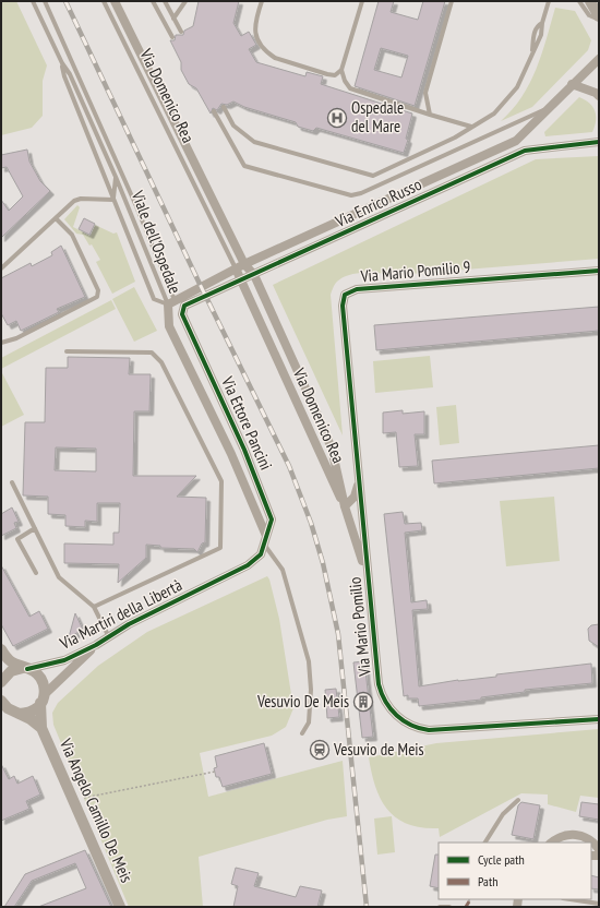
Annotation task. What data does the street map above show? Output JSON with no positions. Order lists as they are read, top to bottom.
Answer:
{
  "streets": {
    "street": [
      "Via Domenico Rea",
      "Via Enrico Russo",
      "Via Mario Pomilio 9",
      "Via Ettore Pancini",
      "Via Martiri della Libertà",
      "Via Mario Pomilio",
      "Via Angelo Camillo De Meis"
    ],
    "lane": ["Viale dell'Ospedale"]
  },
  "crossings": [
    ["Via Domenico Rea", "Via Enrico Russo"],
    ["Via Domenico Rea", "Via Mario Pomilio"],
    ["Via Enrico Russo", "Viale dell'Ospedale"],
    ["Via Enrico Russo", "Via Ettore Pancini"],
    ["Viale dell'Ospedale", "Via Ettore Pancini"],
    ["Via Mario Pomilio 9", "Via Mario Pomilio"],
    ["Via Ettore Pancini", "Via Martiri della Libertà"],
    ["Via Martiri della Libertà", "Via Angelo Camillo De Meis"]
  ],
  "places": {
    "hospital": ["Ospedale del Mare"],
    "building": ["Vesuvio De Meis"],
    "station": ["Vesuvio de Meis"]
  },
  "legend": ["Cycle path", "Path"]
}
